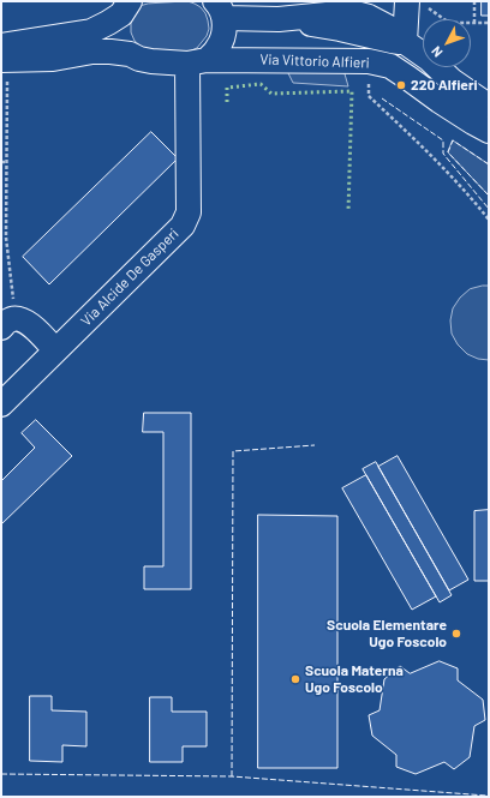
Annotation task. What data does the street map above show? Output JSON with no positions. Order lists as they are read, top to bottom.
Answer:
{
  "streets": {
    "street": ["Via Vittorio Alfieri", "Via Alcide De Gasperi"]
  },
  "crossings": [
    ["Via Vittorio Alfieri", "Via Alcide De Gasperi"]
  ],
  "places": ["220 Alfieri", "Scuola Elementare Ugo Foscolo", "Scuola Materna Ugo Foscolo"],
  "north": "bottom left"
}
